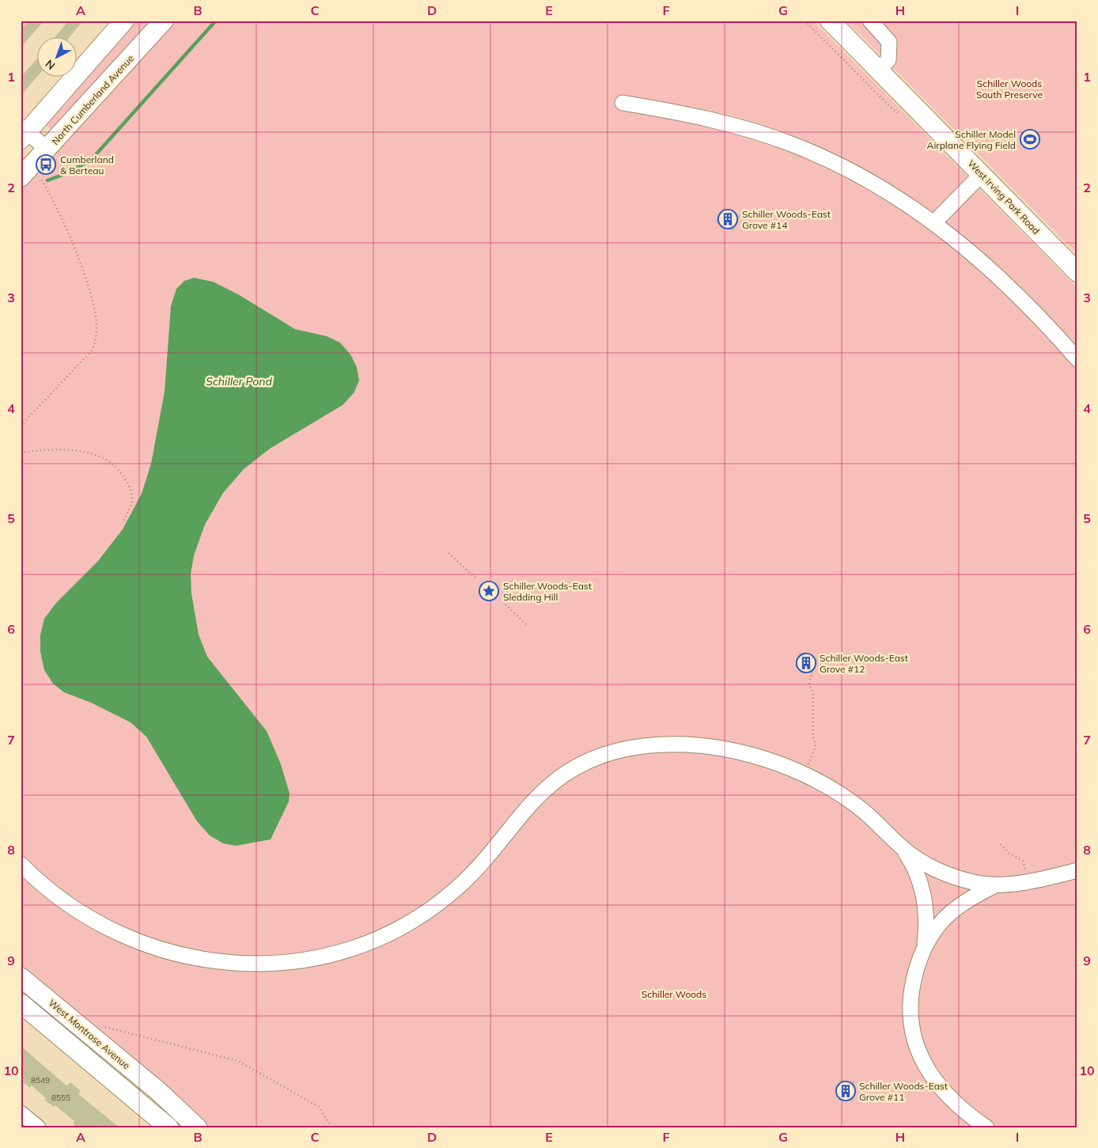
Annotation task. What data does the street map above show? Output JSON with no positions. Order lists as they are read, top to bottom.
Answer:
{
  "streets": {
    "main road": ["North Cumberland Avenue", "West Irving Park Road", "West Montrose Avenue"]
  },
  "water": ["Schiller Pond"],
  "parks": ["Schiller Woods South Preserve", "Schiller Woods"],
  "places": {
    "sports": ["Schiller Model Airplane Flying Field"],
    "bus stop": ["Cumberland & Berteau"],
    "building": ["Schiller Woods-East Grove #14", "Schiller Woods-East Grove #12", "Schiller Woods-East Grove #11"],
    "place": ["Schiller Woods-East Sledding Hill"]
  },
  "house_numbers": ["8549", "8555"],
  "north": "bottom left",
  "grid": {
    "columns": [
      "A",
      "B",
      "C",
      "D",
      "E",
      "F",
      "G",
      "H",
      "I"
    ],
    "rows": [
      "1",
      "2",
      "3",
      "4",
      "5",
      "6",
      "7",
      "8",
      "9",
      "10"
    ]
  }
}
